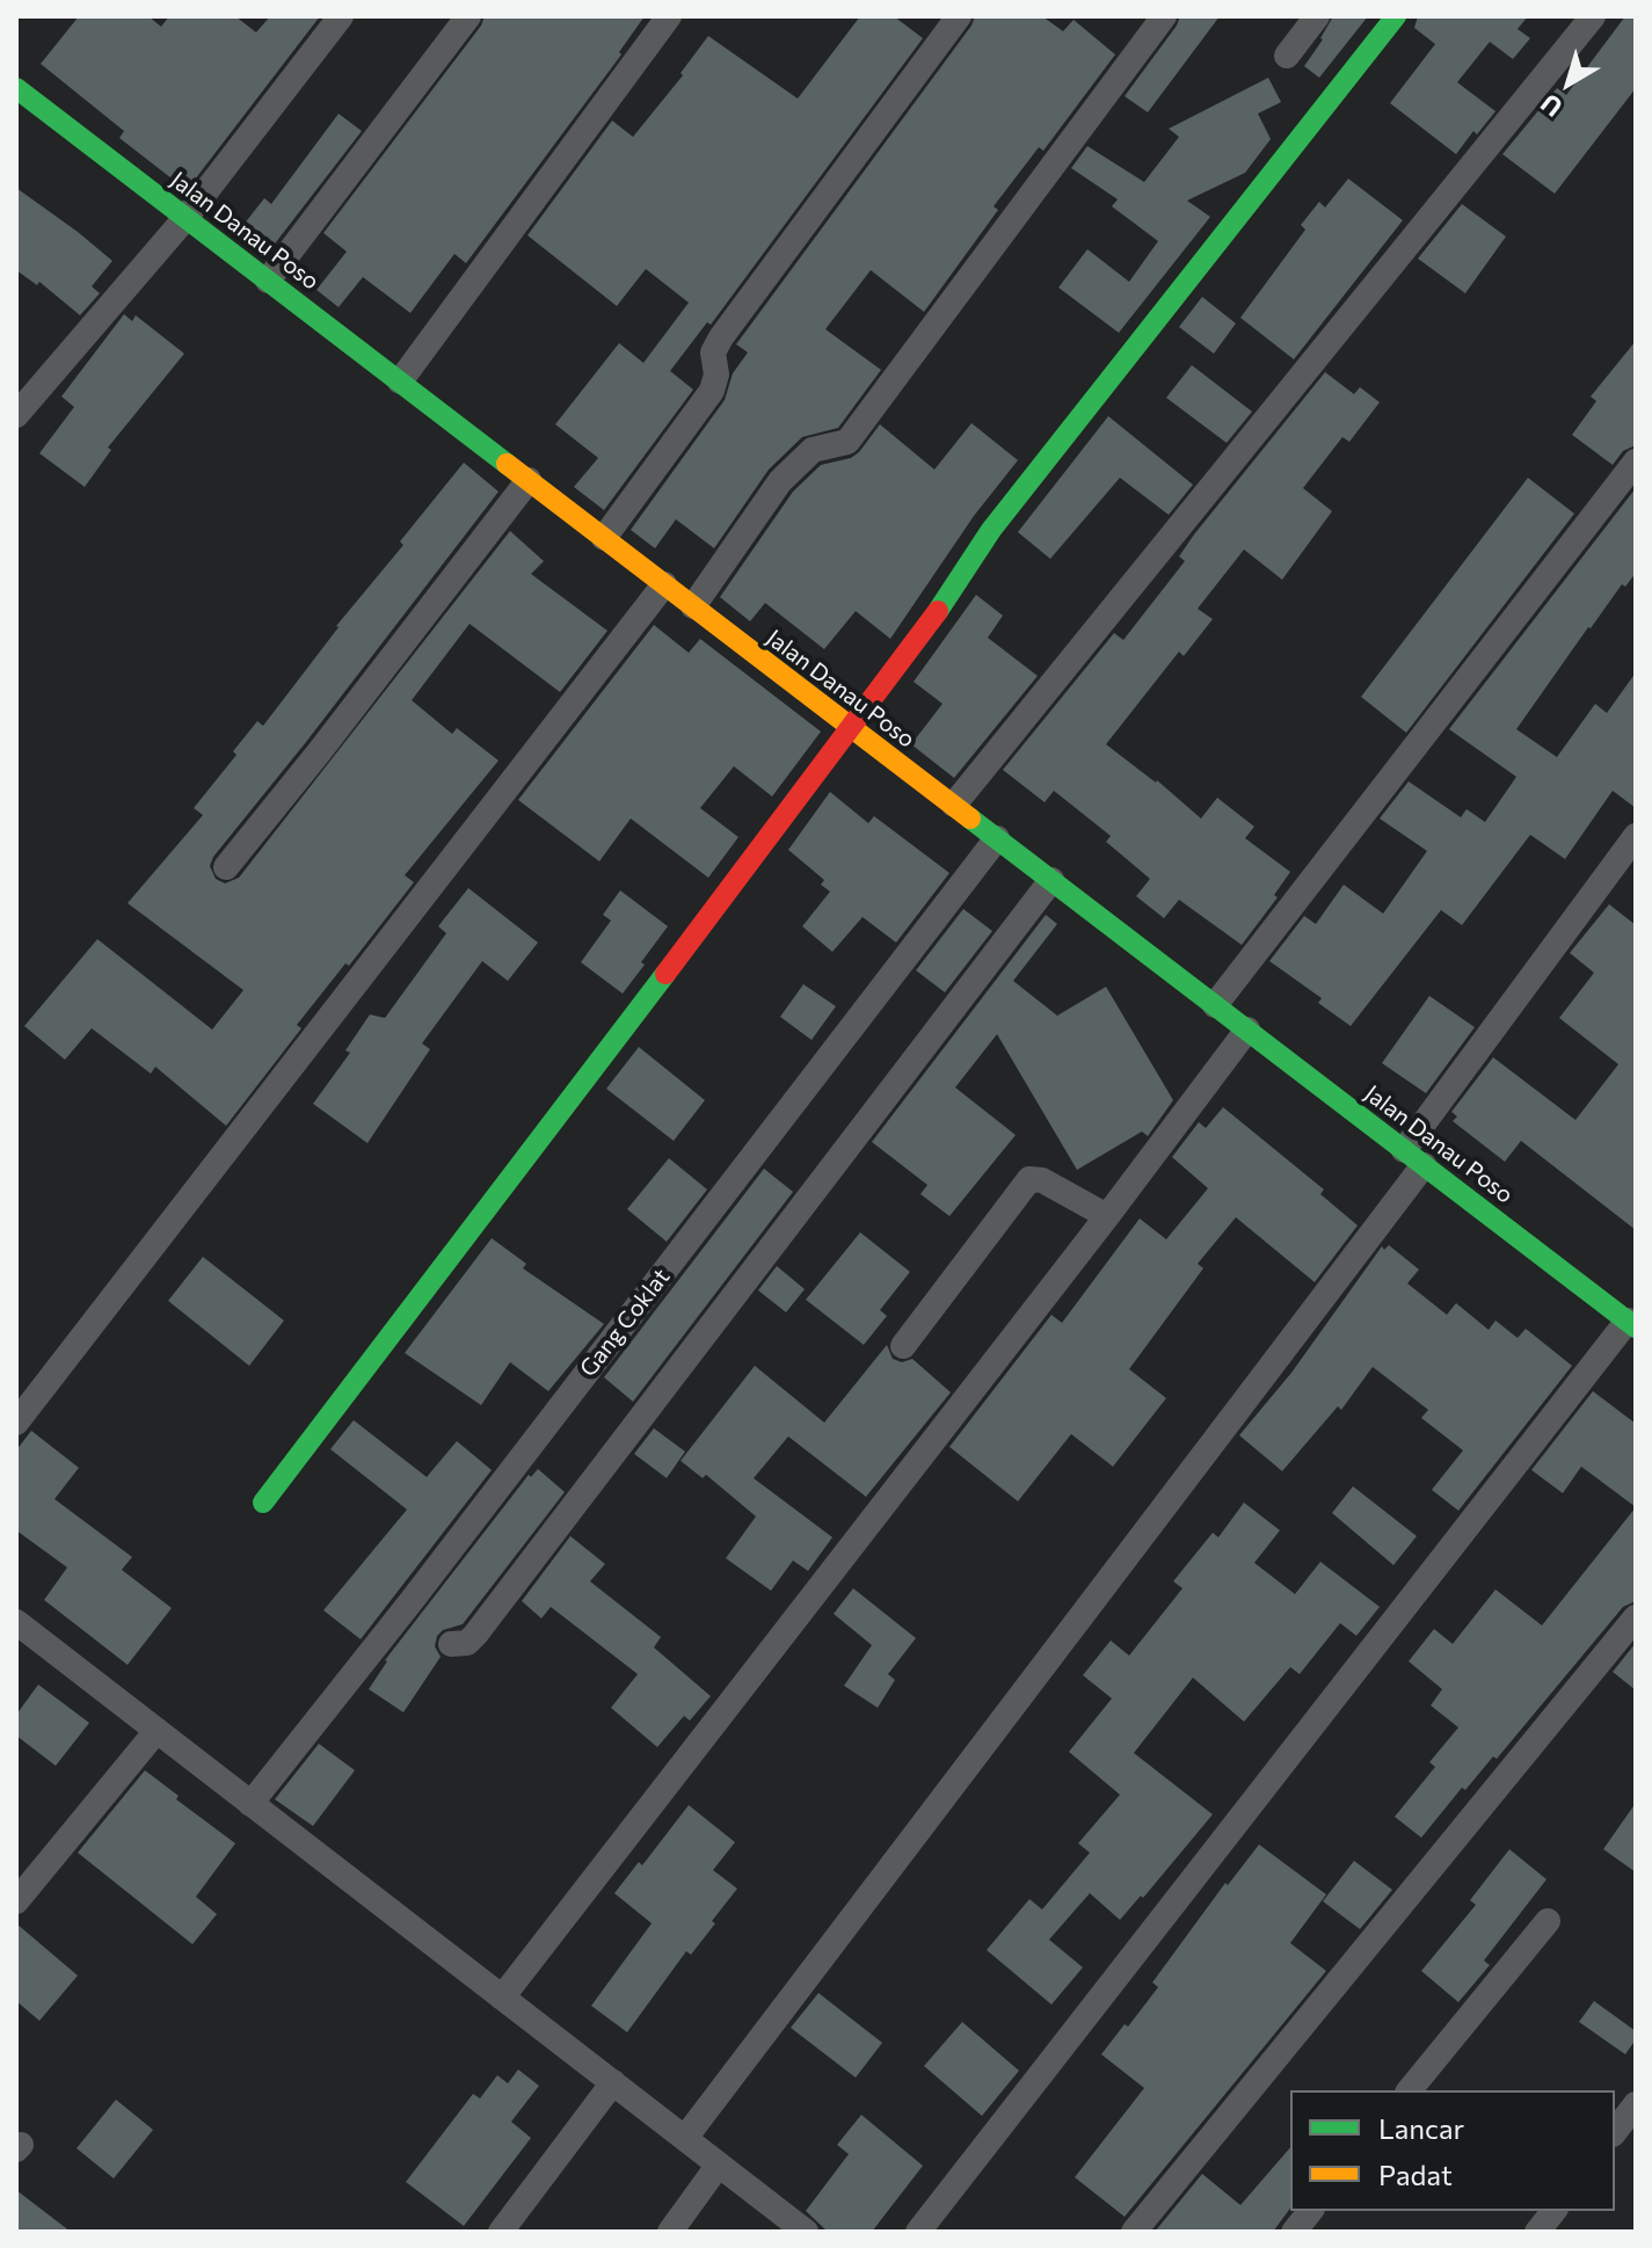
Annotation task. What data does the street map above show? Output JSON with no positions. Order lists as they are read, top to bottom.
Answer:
{
  "streets": {
    "street": ["Jalan Danau Poso", "Gang Coklat"]
  },
  "crossings": [
    ["Jalan Danau Poso", "Gang Coklat"]
  ],
  "legend": ["Lancar", "Padat"],
  "north": "bottom left"
}
